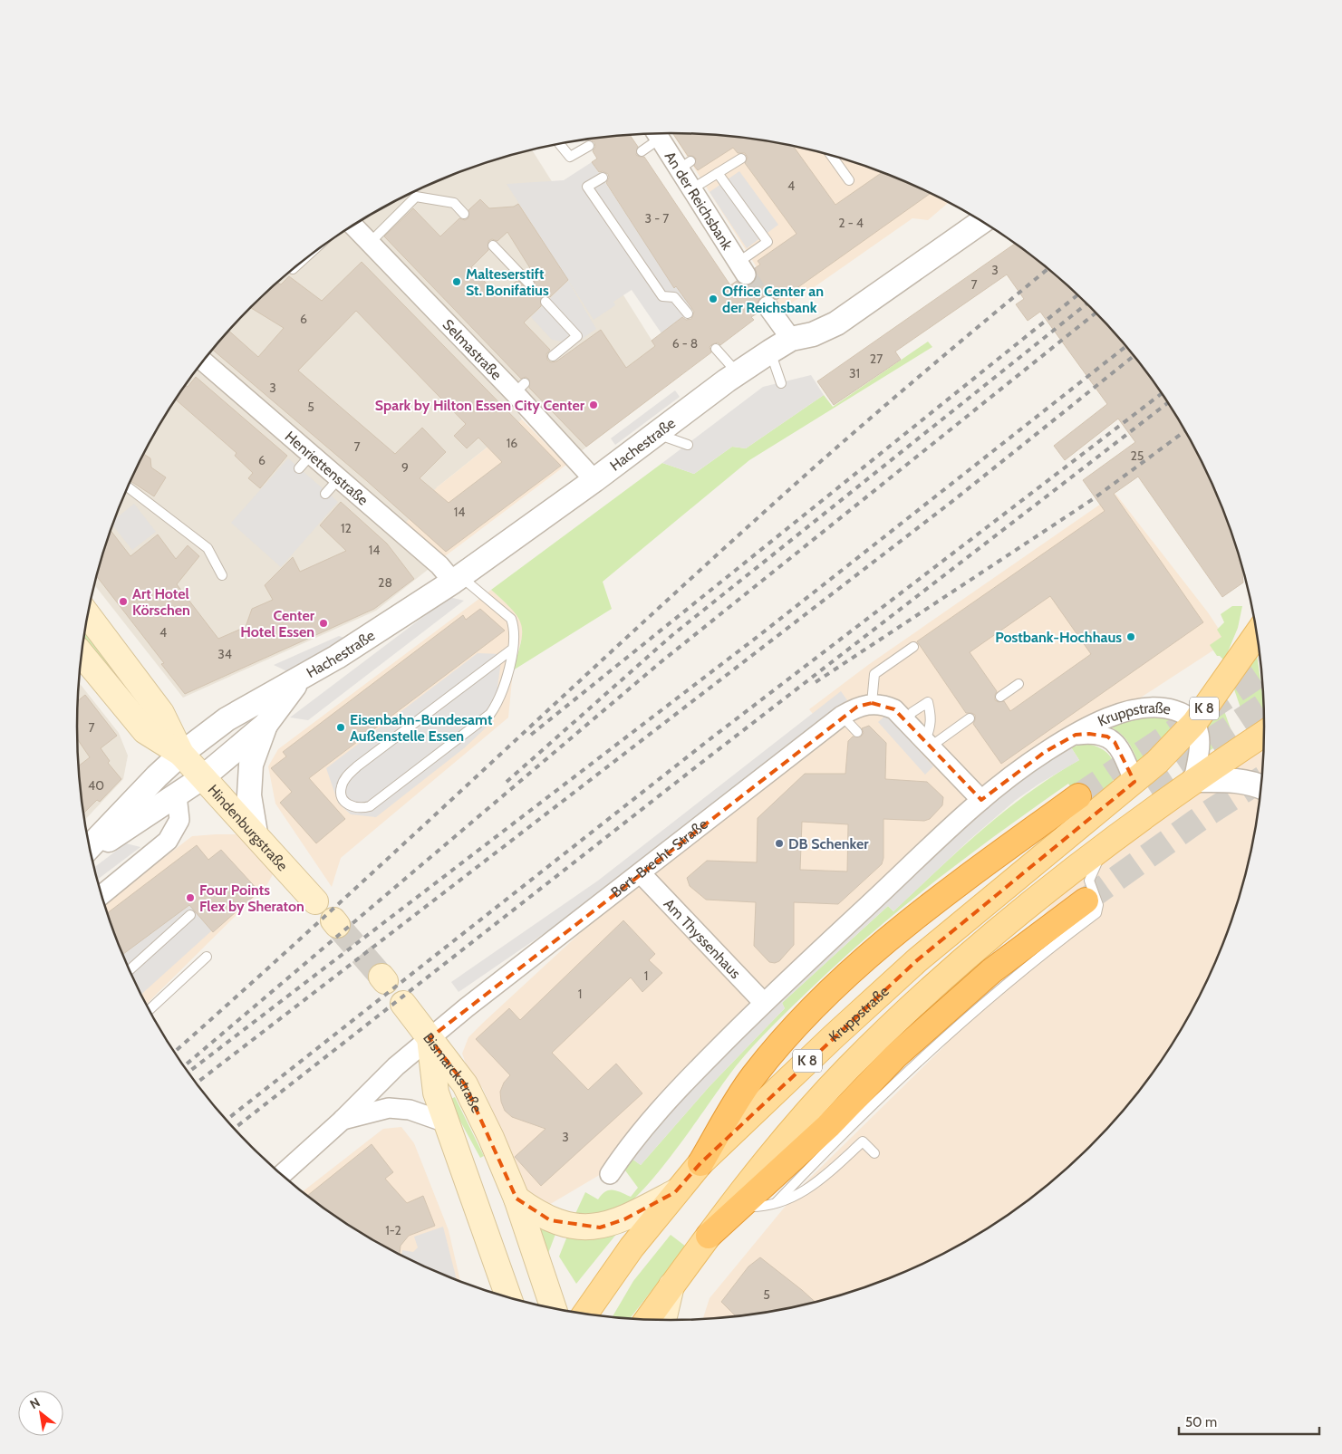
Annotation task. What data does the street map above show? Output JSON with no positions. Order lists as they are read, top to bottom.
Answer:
{
  "streets": {
    "main road": [
      "K 8",
      "Kruppstraße",
      "Hindenburgstraße",
      "Bismarckstraße"
    ],
    "street": [
      "An der Reichsbank",
      "Selmastraße",
      "Hachestraße",
      "Henriettenstraße",
      "Bert-Brecht-Straße",
      "Am Thyssenhaus"
    ]
  },
  "crossings": [
    ["Selmastraße", "Hachestraße"],
    ["Hachestraße", "Henriettenstraße"],
    ["Hachestraße", "Hindenburgstraße"],
    ["K 8", "Kruppstraße"],
    ["Kruppstraße", "Am Thyssenhaus"],
    ["Bert-Brecht-Straße", "Am Thyssenhaus"],
    ["Bert-Brecht-Straße", "Bismarckstraße"]
  ],
  "places": [
    "Malteserstift St. Bonifatius",
    "Office Center an der Reichsbank",
    "Spark by Hilton Essen City Center",
    "Art Hotel Körschen",
    "Center Hotel Essen",
    "Postbank-Hochhaus",
    "Eisenbahn-Bundesamt Außenstelle Essen",
    "DB Schenker",
    "Four Points Flex by Sheraton"
  ],
  "house_numbers": [
    "4",
    "3 - 7",
    "2 - 4",
    "3",
    "7",
    "6",
    "6 - 8",
    "27",
    "31",
    "3",
    "5",
    "16",
    "7",
    "25",
    "6",
    "9",
    "14",
    "12",
    "14",
    "28",
    "4",
    "34",
    "7",
    "40",
    "1",
    "1",
    "3",
    "1-2",
    "5"
  ],
  "scale_bar": "50 m",
  "north": "top left"
}
